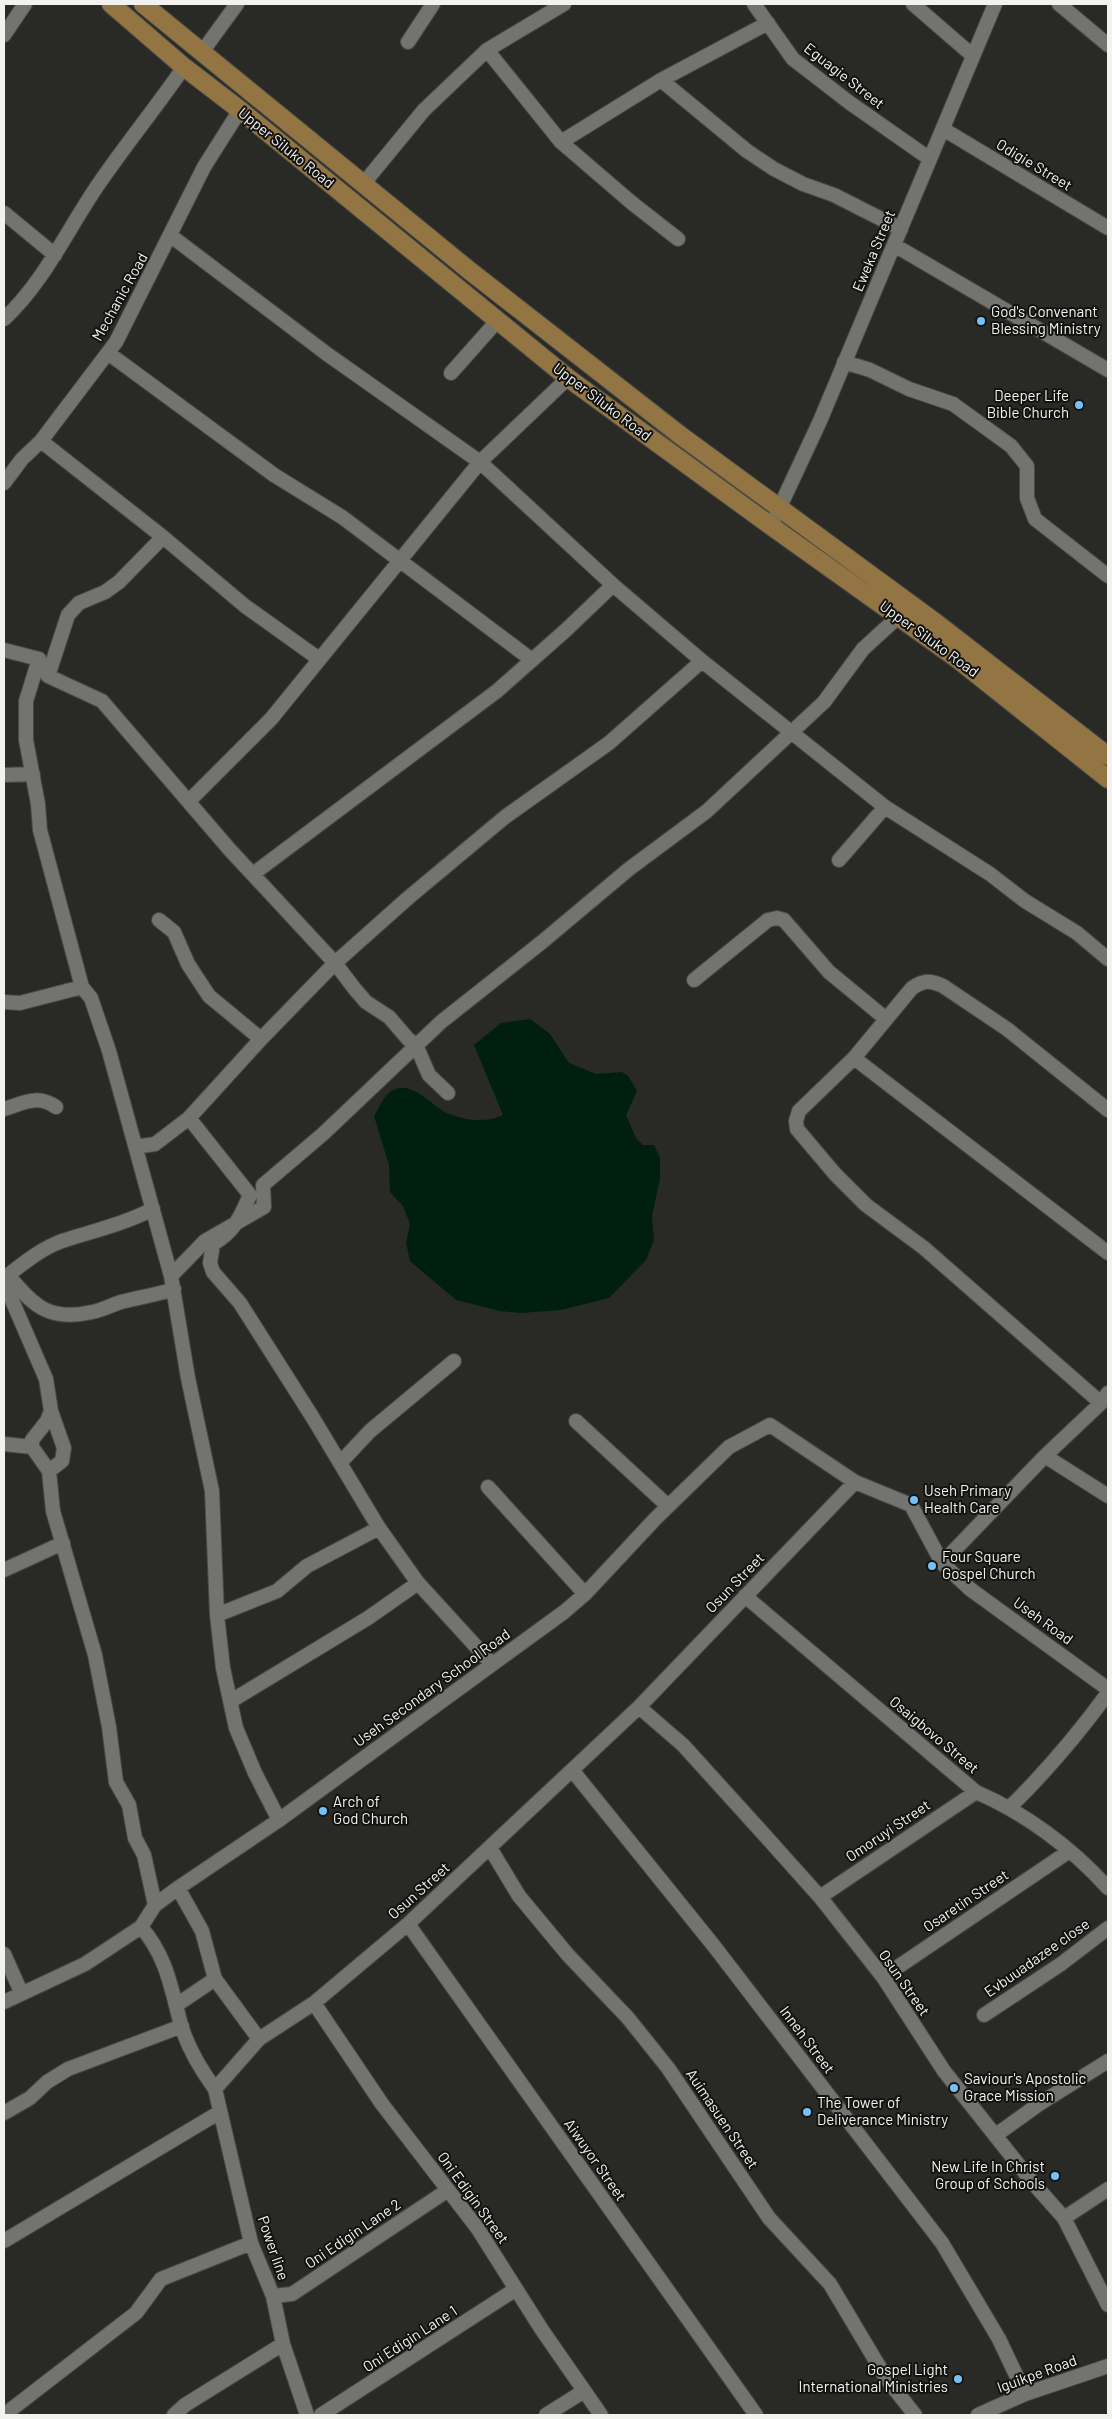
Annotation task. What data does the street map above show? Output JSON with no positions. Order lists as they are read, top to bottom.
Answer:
{
  "streets": {
    "main road": ["Upper Siluko Road"],
    "street": [
      "Eguagie Street",
      "Odigie Street",
      "Eweka Street",
      "Mechanic Road",
      "Osun Street",
      "Useh Road",
      "Useh Secondary School Road",
      "Osaigbovo Street",
      "Omoruyi Street",
      "Osaretin Street",
      "Evbuuadazee close",
      "Inneh Street",
      "Auimasuen Street",
      "Aiwuyor Street",
      "Oni Edigin Street",
      "Oni Edigin Lane 2",
      "Power line",
      "Oni Edigin Lane 1",
      "Iguikpe Road"
    ]
  },
  "crossings": [
    ["Eguagie Street", "Eweka Street"],
    ["Upper Siluko Road", "Eweka Street"],
    ["Upper Siluko Road", "Mechanic Road"],
    ["Odigie Street", "Eweka Street"],
    ["Osun Street", "Useh Road"],
    ["Osun Street", "Useh Secondary School Road"],
    ["Osun Street", "Osaigbovo Street"],
    ["Osun Street", "Omoruyi Street"],
    ["Osun Street", "Osaretin Street"],
    ["Osun Street", "Inneh Street"],
    ["Osun Street", "Auimasuen Street"],
    ["Osun Street", "Aiwuyor Street"],
    ["Osun Street", "Oni Edigin Street"],
    ["Osun Street", "Power line"],
    ["Useh Road", "Useh Secondary School Road"],
    ["Osaigbovo Street", "Omoruyi Street"],
    ["Osaigbovo Street", "Osaretin Street"],
    ["Inneh Street", "Iguikpe Road"],
    ["Oni Edigin Street", "Oni Edigin Lane 2"],
    ["Oni Edigin Street", "Oni Edigin Lane 1"],
    ["Oni Edigin Lane 2", "Power line"]
  ],
  "places": [
    "God's Convenant Blessing Ministry",
    "Deeper Life Bible Church",
    "Useh Primary Health Care",
    "Four Square Gospel Church",
    "Arch of God Church",
    "Saviour's Apostolic Grace Mission",
    "The Tower of Deliverance Ministry",
    "New Life In Christ Group of Schools",
    "Gospel Light International Ministries"
  ]
}
